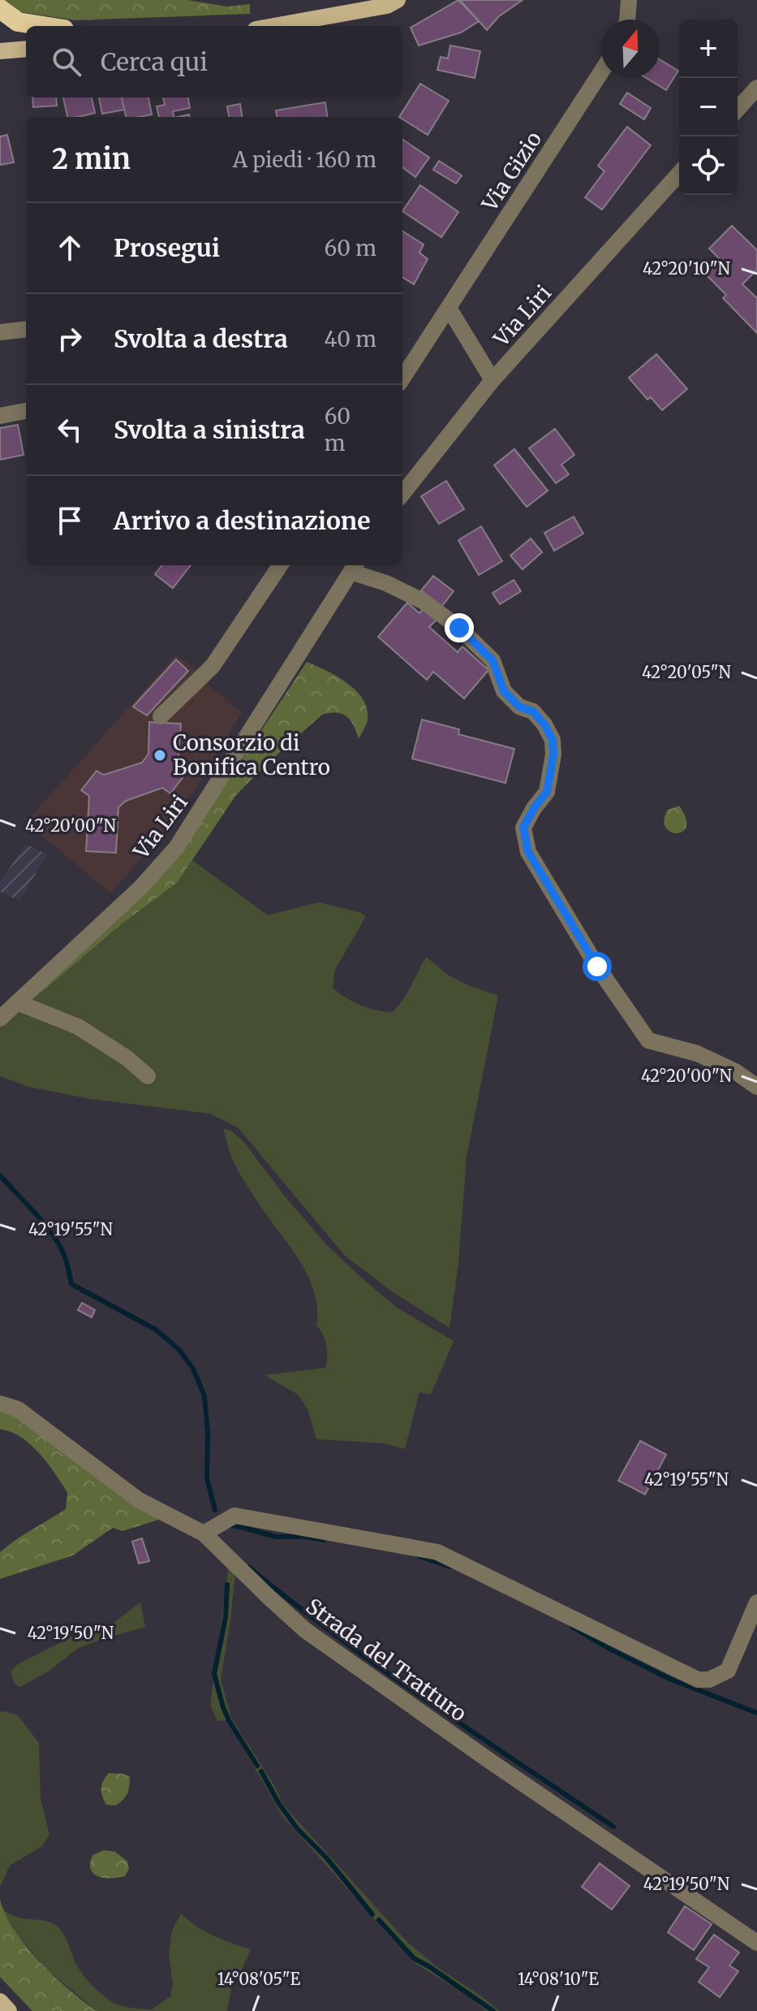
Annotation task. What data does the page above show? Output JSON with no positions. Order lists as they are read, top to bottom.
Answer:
{
  "streets": {
    "street": ["Via Gizio", "Via Liri", "Strada del Tratturo"]
  },
  "places": ["Consorzio di Bonifica Centro"],
  "north": "top",
  "page": {
    "map_buttons": ["+", "−"],
    "search": "Cerca qui",
    "heading": ["2 min", "A piedi · 160 m"],
    "list": [
      ["Prosegui", "60 m"],
      ["Svolta a destra", "40 m"],
      ["Svolta a sinistra", "60 m"],
      "Arrivo a destinazione"
    ]
  },
  "coordinates": [
    "42°20'10\"N",
    "42°20'05\"N",
    "42°20'00\"N",
    "42°19'55\"N",
    "42°19'50\"N",
    "14°08'05\"E",
    "14°08'10\"E"
  ]
}
